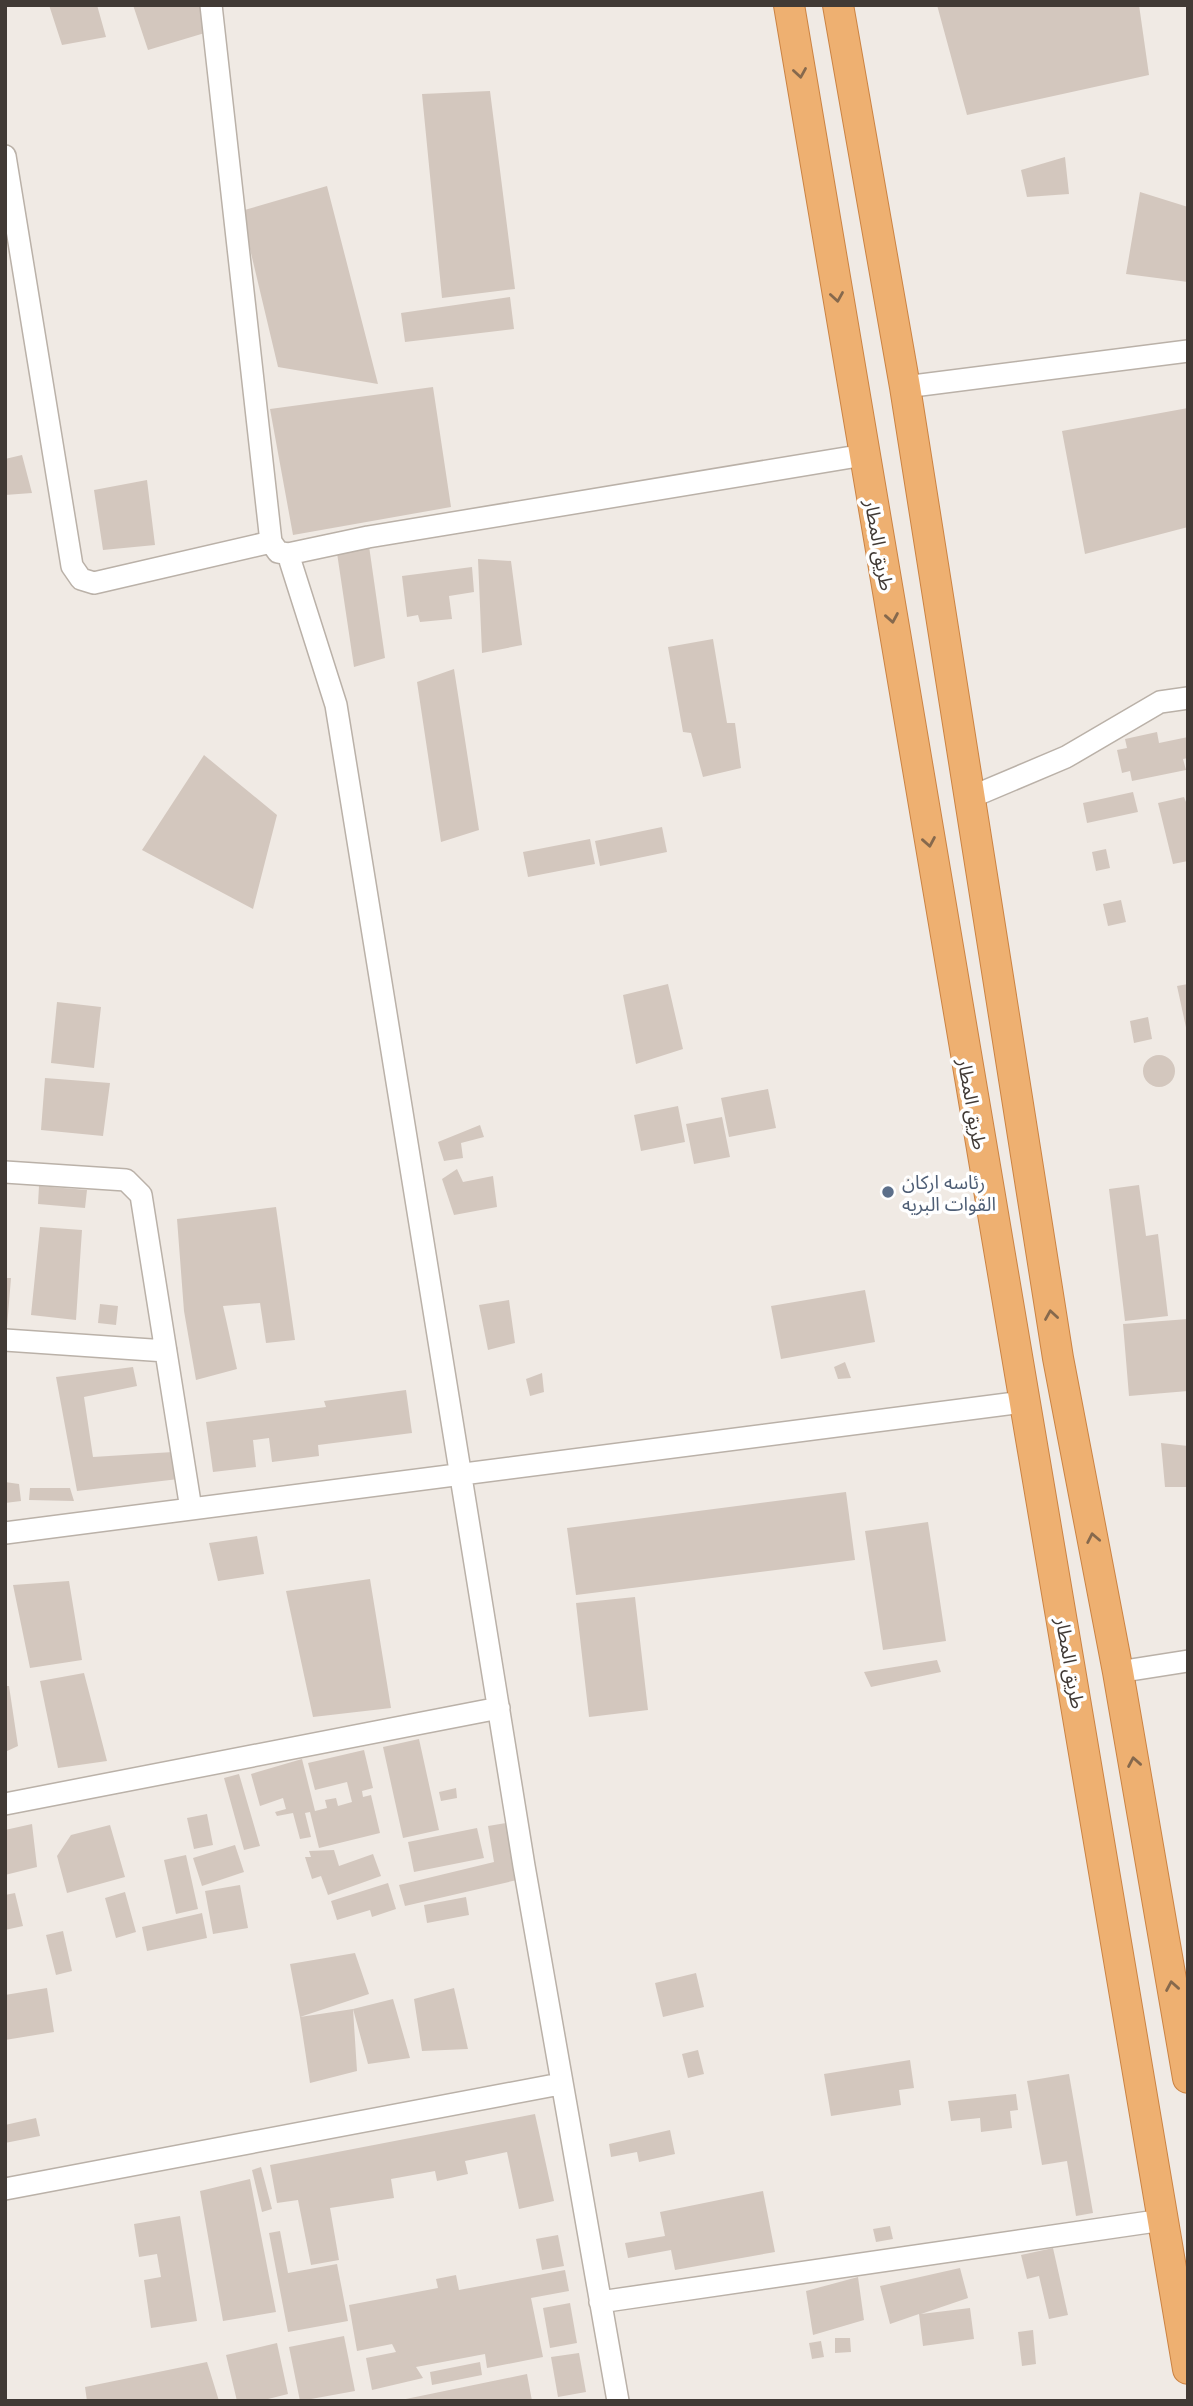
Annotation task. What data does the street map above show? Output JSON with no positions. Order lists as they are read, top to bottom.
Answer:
{
  "streets": {
    "highway": ["طريق المطار"]
  },
  "places": ["رئاسه اركان القوات البريه"]
}
